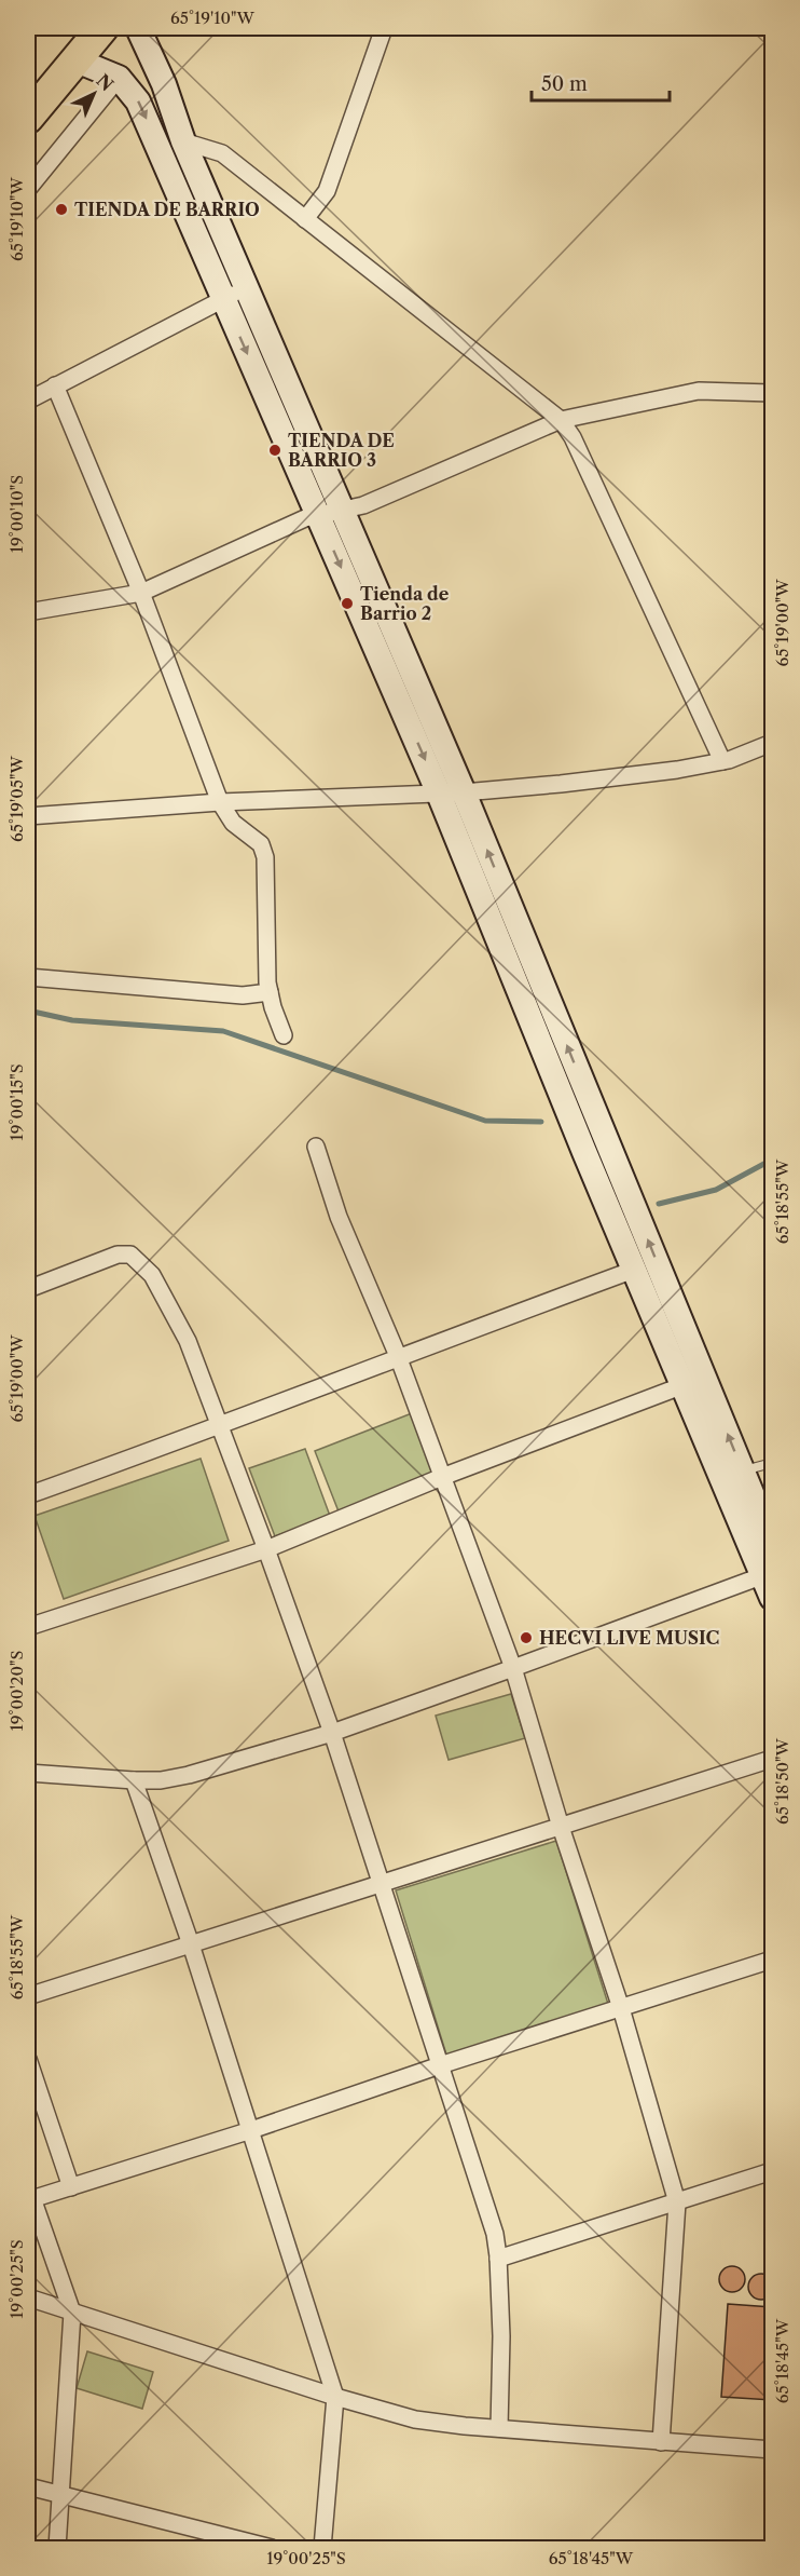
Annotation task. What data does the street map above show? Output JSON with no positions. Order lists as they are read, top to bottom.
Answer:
{
  "places": [
    "TIENDA DE BARRIO",
    "TIENDA DE BARRIO 3",
    "Tienda de Barrio 2",
    "HECVI LIVE MUSIC"
  ],
  "scale_bar": "50 m",
  "north": "top right",
  "coordinates": [
    "65°19'10\"W",
    "19°00'10\"S",
    "65°19'00\"W",
    "65°19'05\"W",
    "19°00'15\"S",
    "65°18'55\"W",
    "19°00'20\"S",
    "65°18'50\"W",
    "19°00'25\"S",
    "65°18'45\"W"
  ]
}
